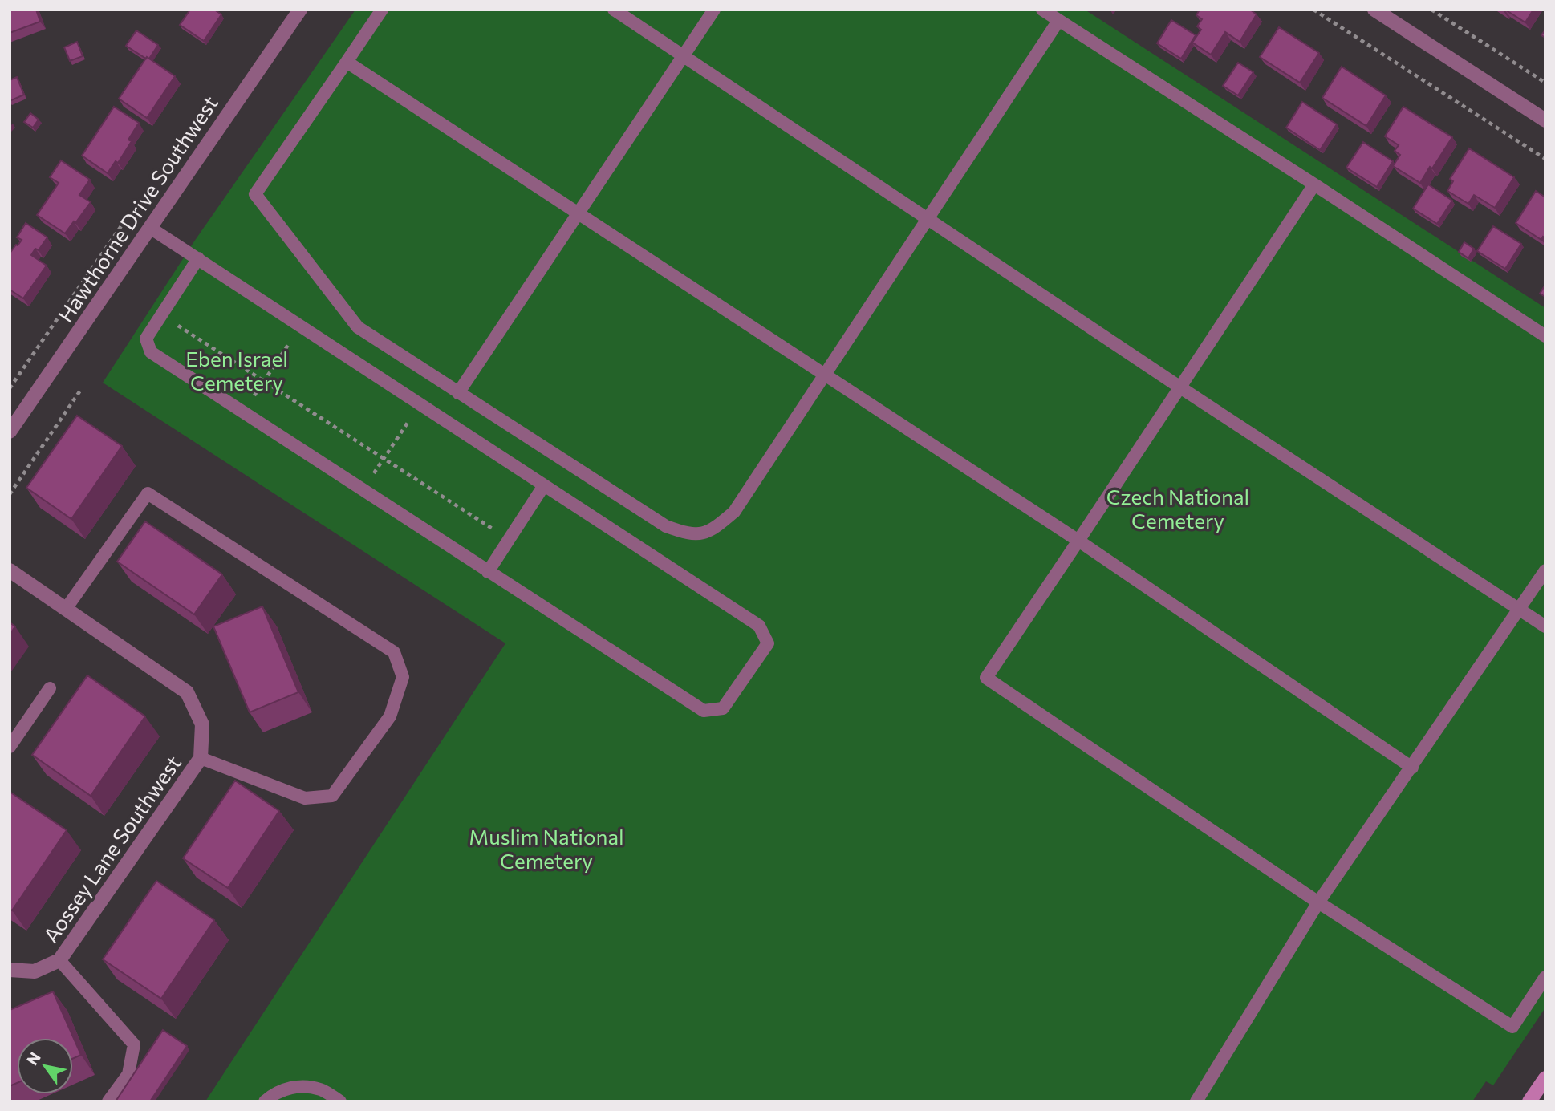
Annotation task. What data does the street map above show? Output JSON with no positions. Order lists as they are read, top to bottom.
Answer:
{
  "streets": {
    "street": ["Hawthorne Drive Southwest", "Aossey Lane Southwest"]
  },
  "parks": ["Eben Israel Cemetery", "Czech National Cemetery", "Muslim National Cemetery"],
  "north": "top left"
}
